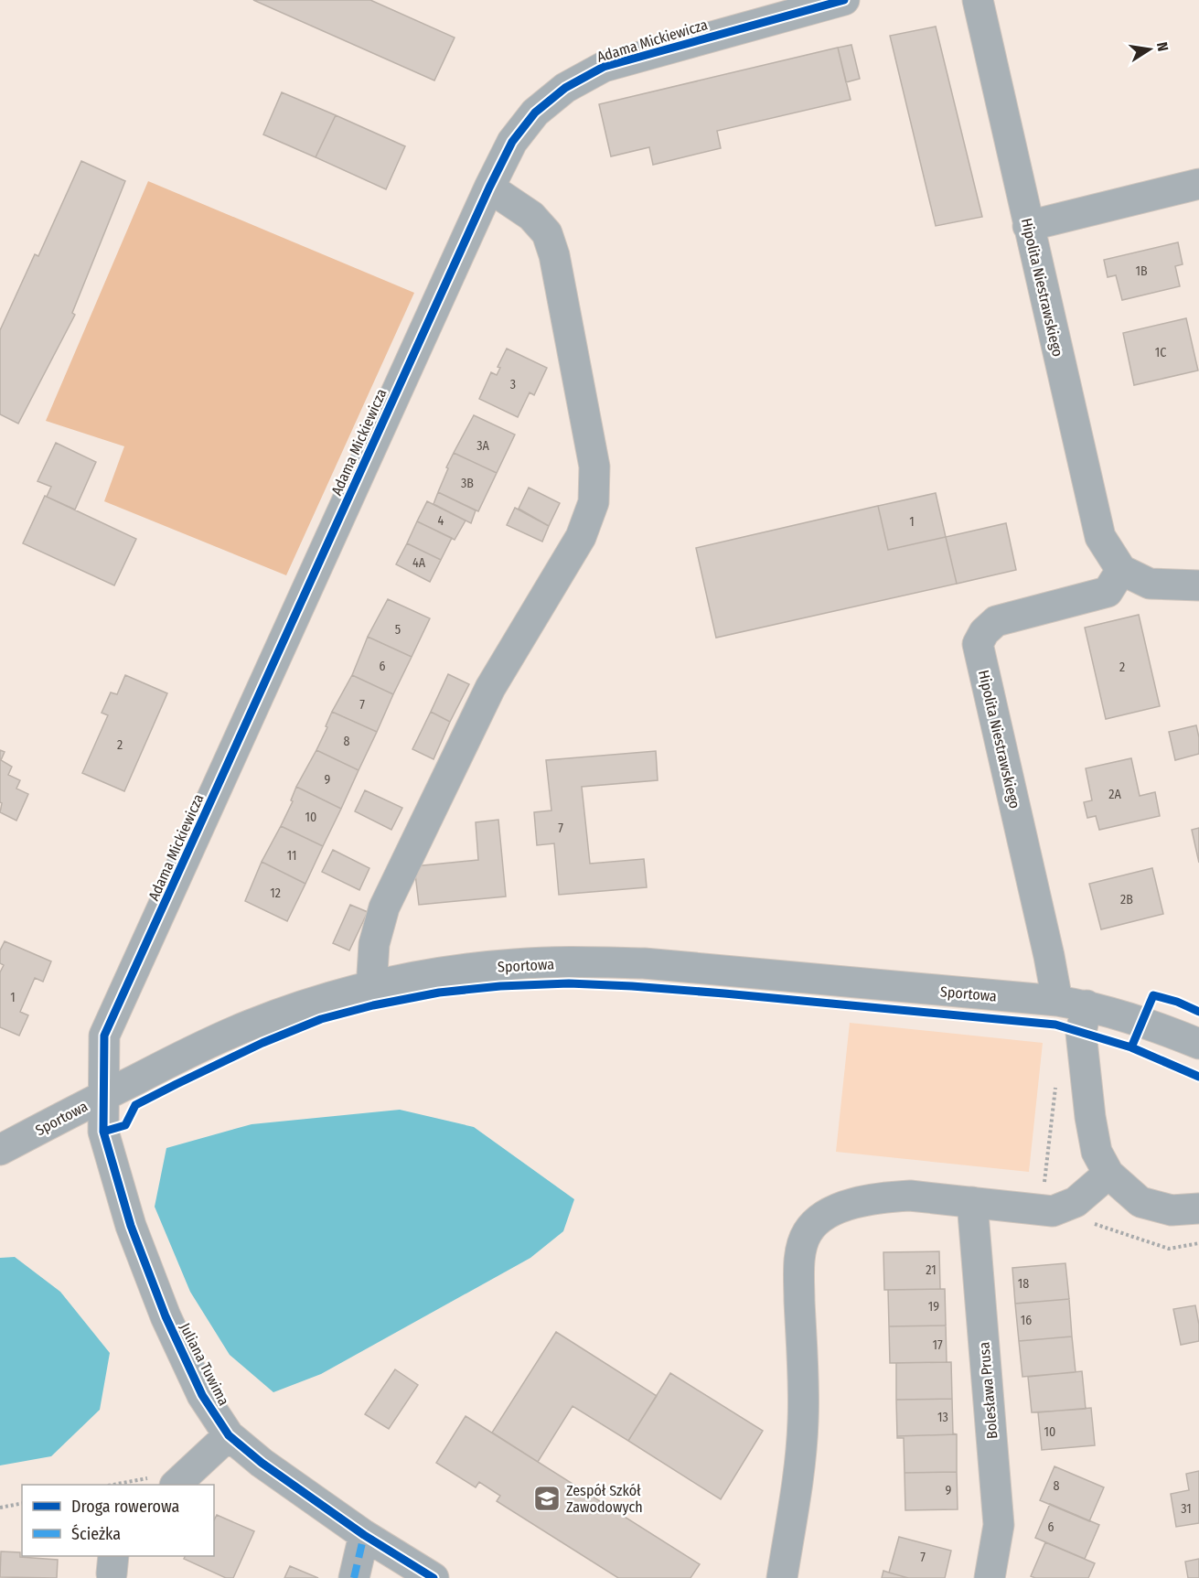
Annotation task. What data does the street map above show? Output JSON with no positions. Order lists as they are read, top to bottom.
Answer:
{
  "streets": {
    "street": [
      "Adama Mickiewicza",
      "Hipolita Niestrawskiego",
      "Sportowa",
      "Juliana Tuwima",
      "Bolesława Prusa"
    ]
  },
  "crossings": [
    ["Adama Mickiewicza", "Sportowa"],
    ["Adama Mickiewicza", "Juliana Tuwima"],
    ["Hipolita Niestrawskiego", "Sportowa"],
    ["Sportowa", "Juliana Tuwima"]
  ],
  "places": {
    "school or university": ["Zespół Szkół Zawodowych"]
  },
  "house_numbers": [
    "1B",
    "1C",
    "3",
    "3A",
    "3B",
    "4",
    "1",
    "4A",
    "5",
    "6",
    "2",
    "7",
    "8",
    "2",
    "9",
    "2A",
    "10",
    "7",
    "11",
    "12",
    "2B",
    "1",
    "21",
    "18",
    "19",
    "16",
    "17",
    "13",
    "10",
    "8",
    "9",
    "31",
    "6",
    "7"
  ],
  "legend": ["Droga rowerowa", "Ścieżka"],
  "north": "right"
}
